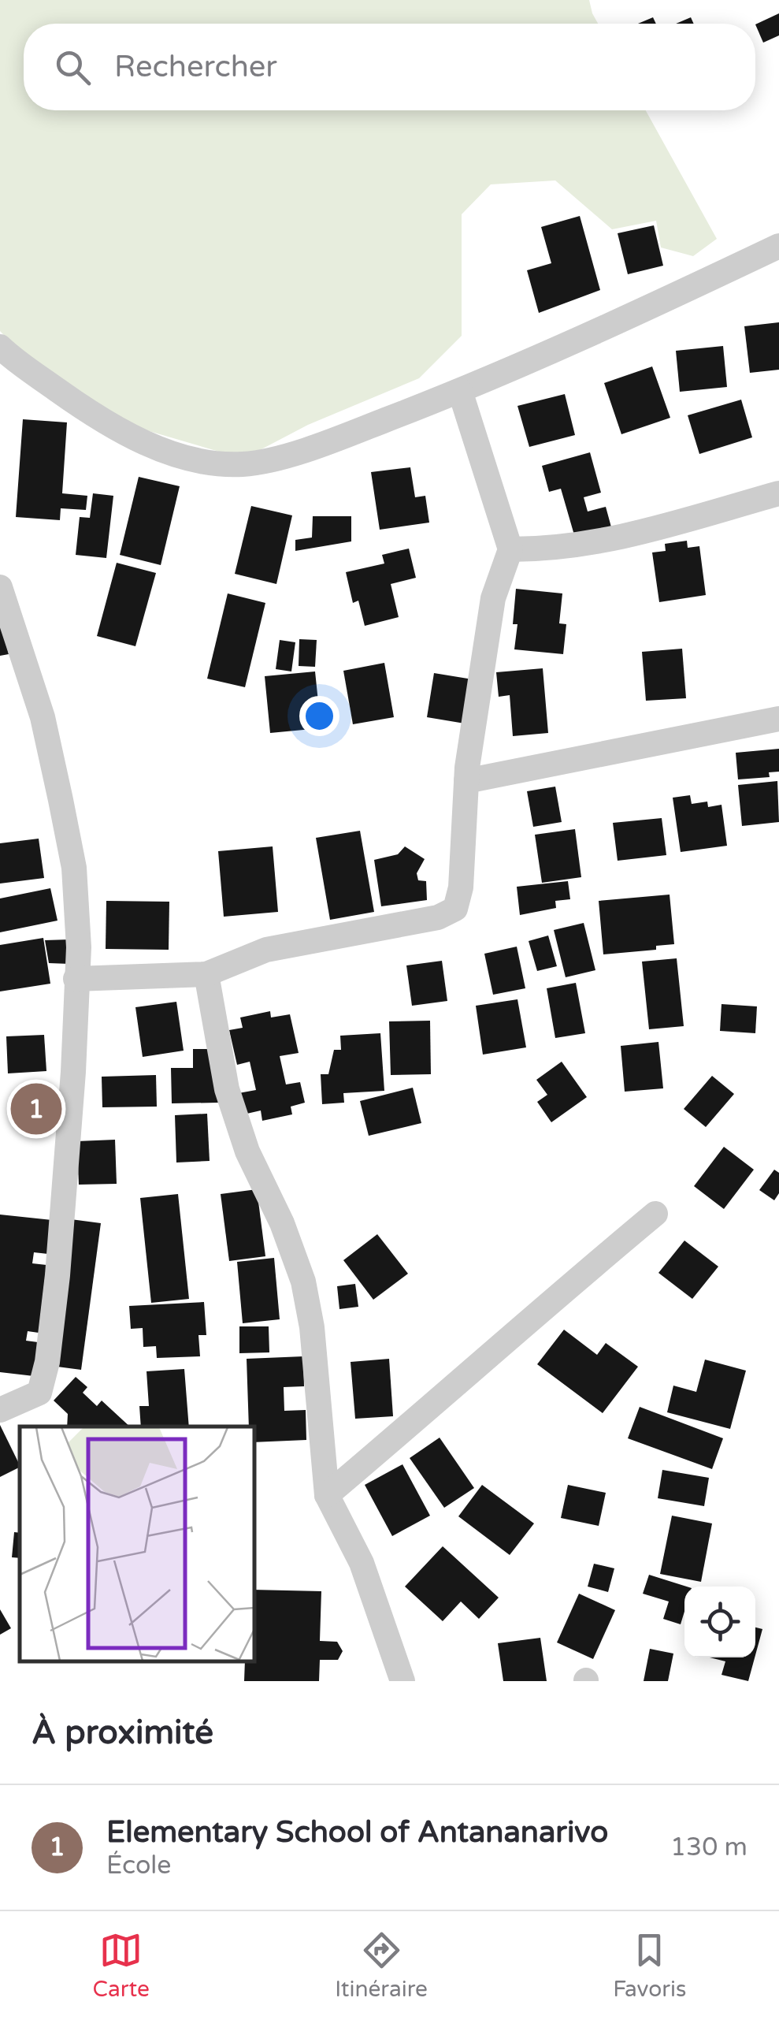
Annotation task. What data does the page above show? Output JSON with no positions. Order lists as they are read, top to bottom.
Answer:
{
  "page": {
    "search": "Rechercher",
    "pins": "1",
    "heading": "À proximité",
    "list": [
      {
        "mark": "1",
        "name": "Elementary School of Antananarivo",
        "note": "École",
        "value": "130 m"
      }
    ],
    "nav": ["Carte", "Itinéraire", "Favoris"]
  }
}
